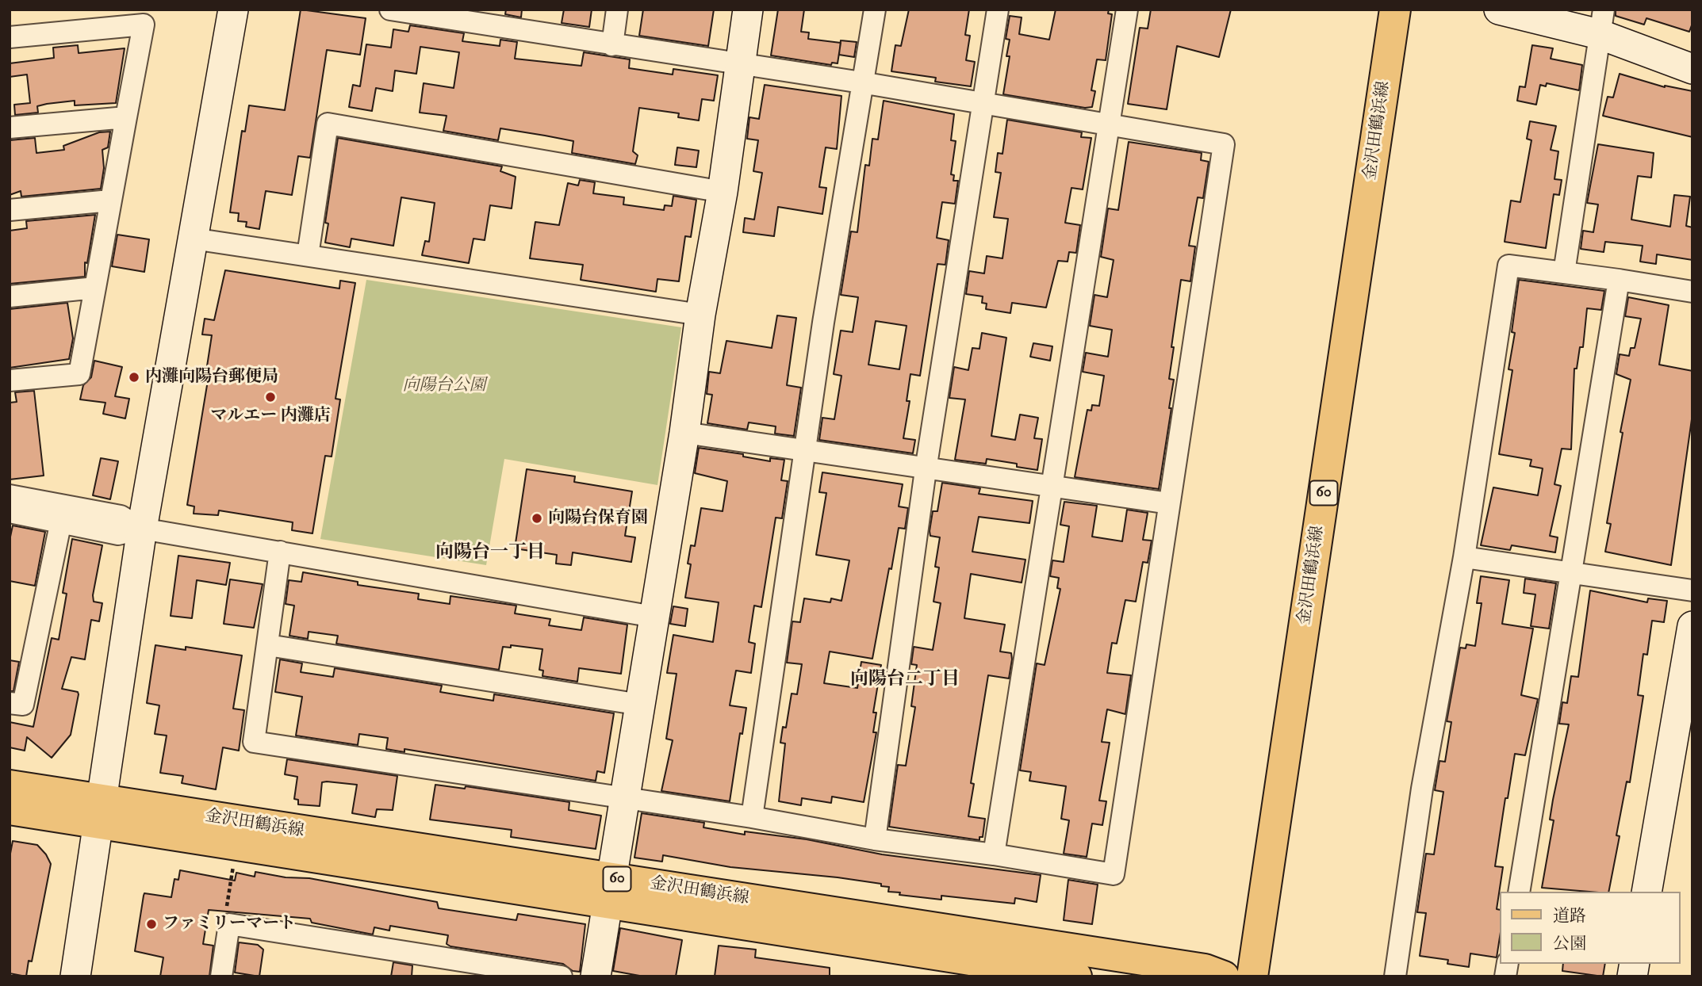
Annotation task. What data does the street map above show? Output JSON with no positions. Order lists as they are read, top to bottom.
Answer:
{
  "streets": {
    "main road": ["金沢田鶴浜線", "60"]
  },
  "districts": ["向陽台一丁目", "向陽台二丁目"],
  "parks": ["向陽台公園"],
  "places": [
    "内灘向陽台郵便局",
    "マルエー 内灘店",
    "向陽台保育園",
    "ファミリーマート"
  ],
  "legend": ["道路", "公園"]
}
